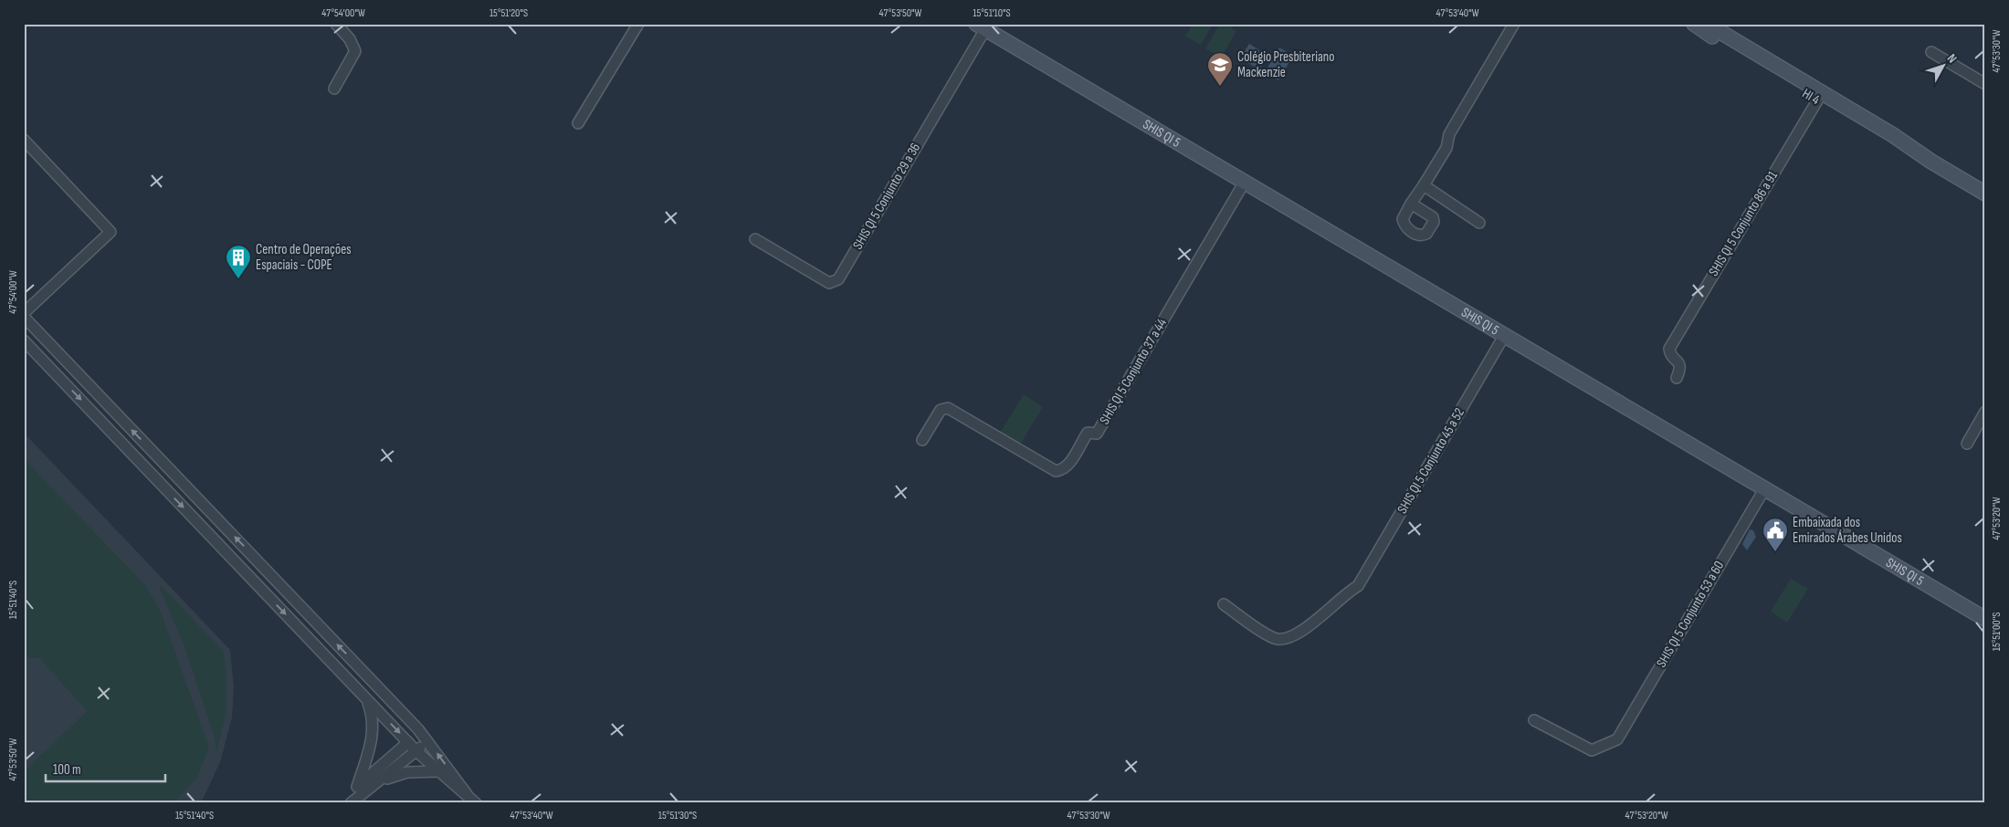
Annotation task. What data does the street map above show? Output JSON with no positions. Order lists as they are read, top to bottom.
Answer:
{
  "streets": {
    "street": [
      "HI 4",
      "SHIS QI 5",
      "SHIS QI 5 Conjunto 29 a 36",
      "SHIS QI 5 Conjunto 86 a 91",
      "SHIS QI 5 Conjunto 37 a 44",
      "SHIS QI 5 Conjunto 45 a 52",
      "SHIS QI 5 Conjunto 53 a 60"
    ]
  },
  "crossings": [
    ["HI 4", "SHIS QI 5 Conjunto 86 a 91"],
    ["SHIS QI 5", "SHIS QI 5 Conjunto 29 a 36"],
    ["SHIS QI 5", "SHIS QI 5 Conjunto 37 a 44"],
    ["SHIS QI 5", "SHIS QI 5 Conjunto 45 a 52"],
    ["SHIS QI 5", "SHIS QI 5 Conjunto 53 a 60"]
  ],
  "places": {
    "school or university": ["Colégio Presbiteriano Mackenzie"],
    "building": ["Centro de Operações Espaciais - COPE"],
    "public building": ["Embaixada dos Emirados Árabes Unidos"]
  },
  "scale_bar": "100 m",
  "north": "top right",
  "coordinates": [
    "47°54'00\"W",
    "15°51'20\"S",
    "47°53'50\"W",
    "15°51'10\"S",
    "47°53'40\"W",
    "47°53'30\"W",
    "47°53'20\"W",
    "15°51'40\"S",
    "15°51'00\"S",
    "15°51'30\"S"
  ]
}
